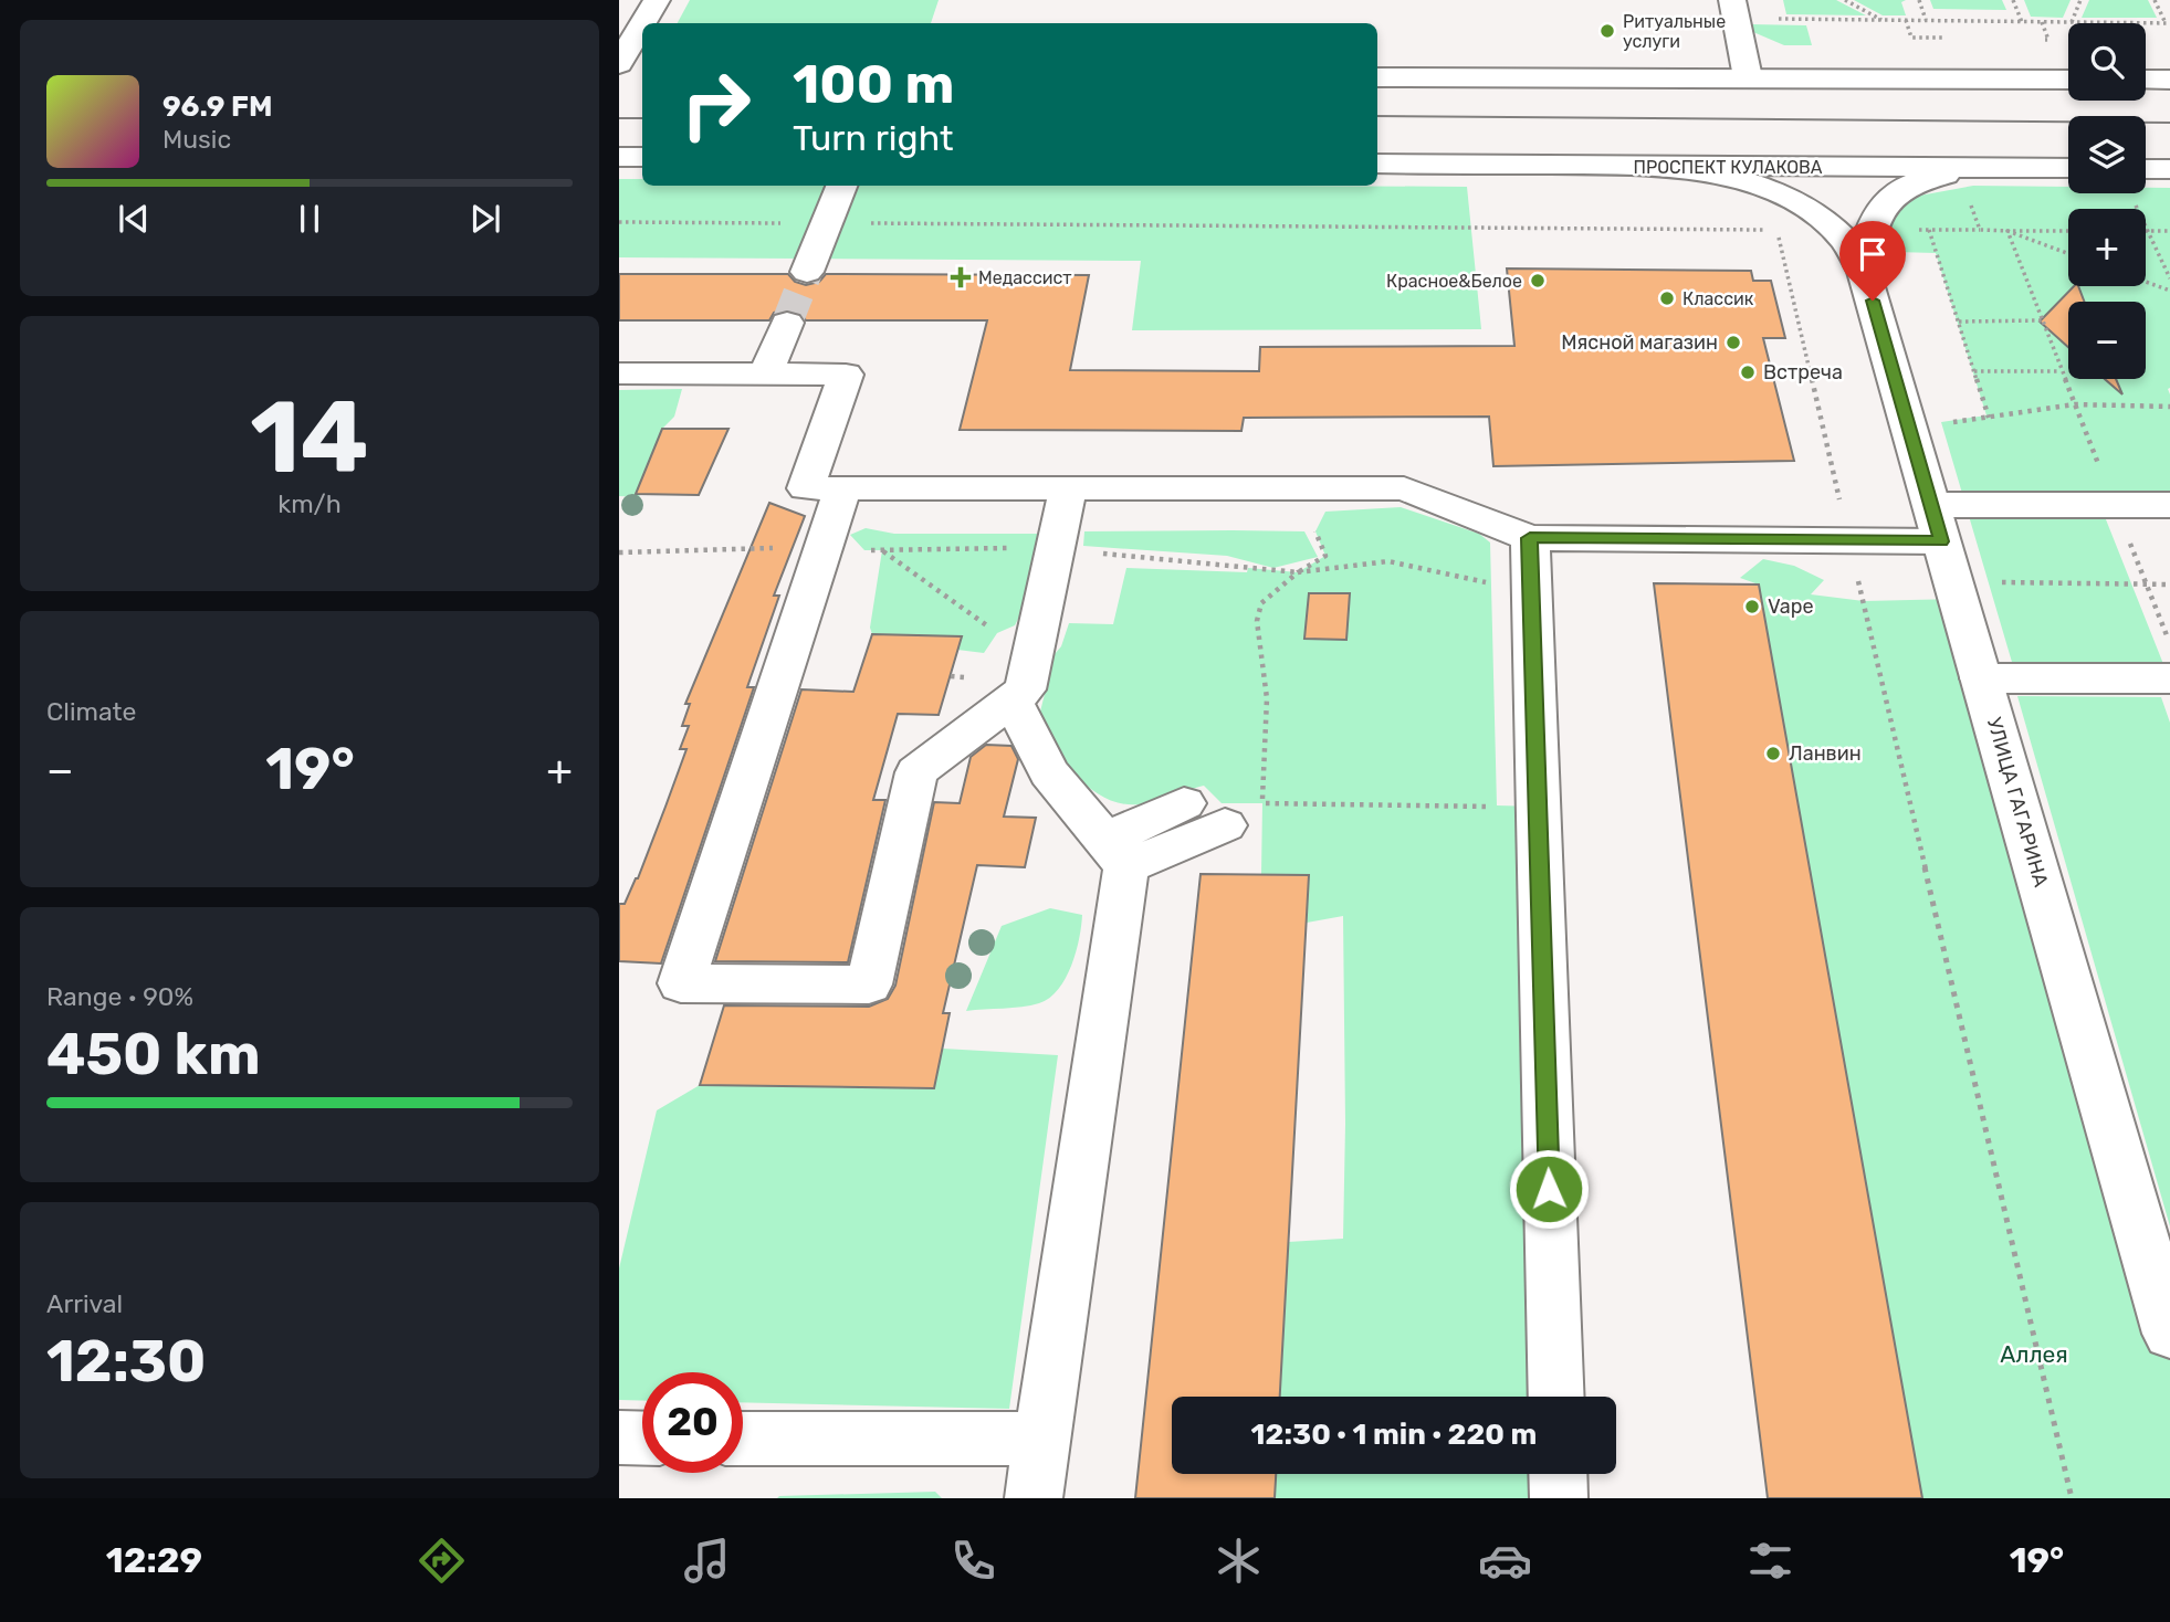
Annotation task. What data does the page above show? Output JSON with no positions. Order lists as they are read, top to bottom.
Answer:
{
  "streets": {
    "main road": ["ПРОСПЕКТ КУЛАКОВА", "УЛИЦА ГАГАРИНА"]
  },
  "parks": ["Аллея"],
  "places": {
    "other": [
      "Ритуальные услуги",
      "Красное&Белое",
      "Классик",
      "Мясной магазин",
      "Встреча",
      "Vape",
      "Ланвин"
    ],
    "health": ["Медассист"]
  },
  "page": {
    "map_buttons": ["+", "−"],
    "turn": ["100 m", "Turn right"],
    "song": ["96.9 FM", "Music"],
    "tile": [
      ["14", "km/h"],
      "Climate",
      ["Range · 90%", "450 km"],
      ["Arrival", "12:30"]
    ],
    "heat": ["−", "19°", "+"],
    "limit": "20",
    "trip": "12:30 · 1 min · 220 m",
    "tabs": ["12:29", "19°"]
  }
}
